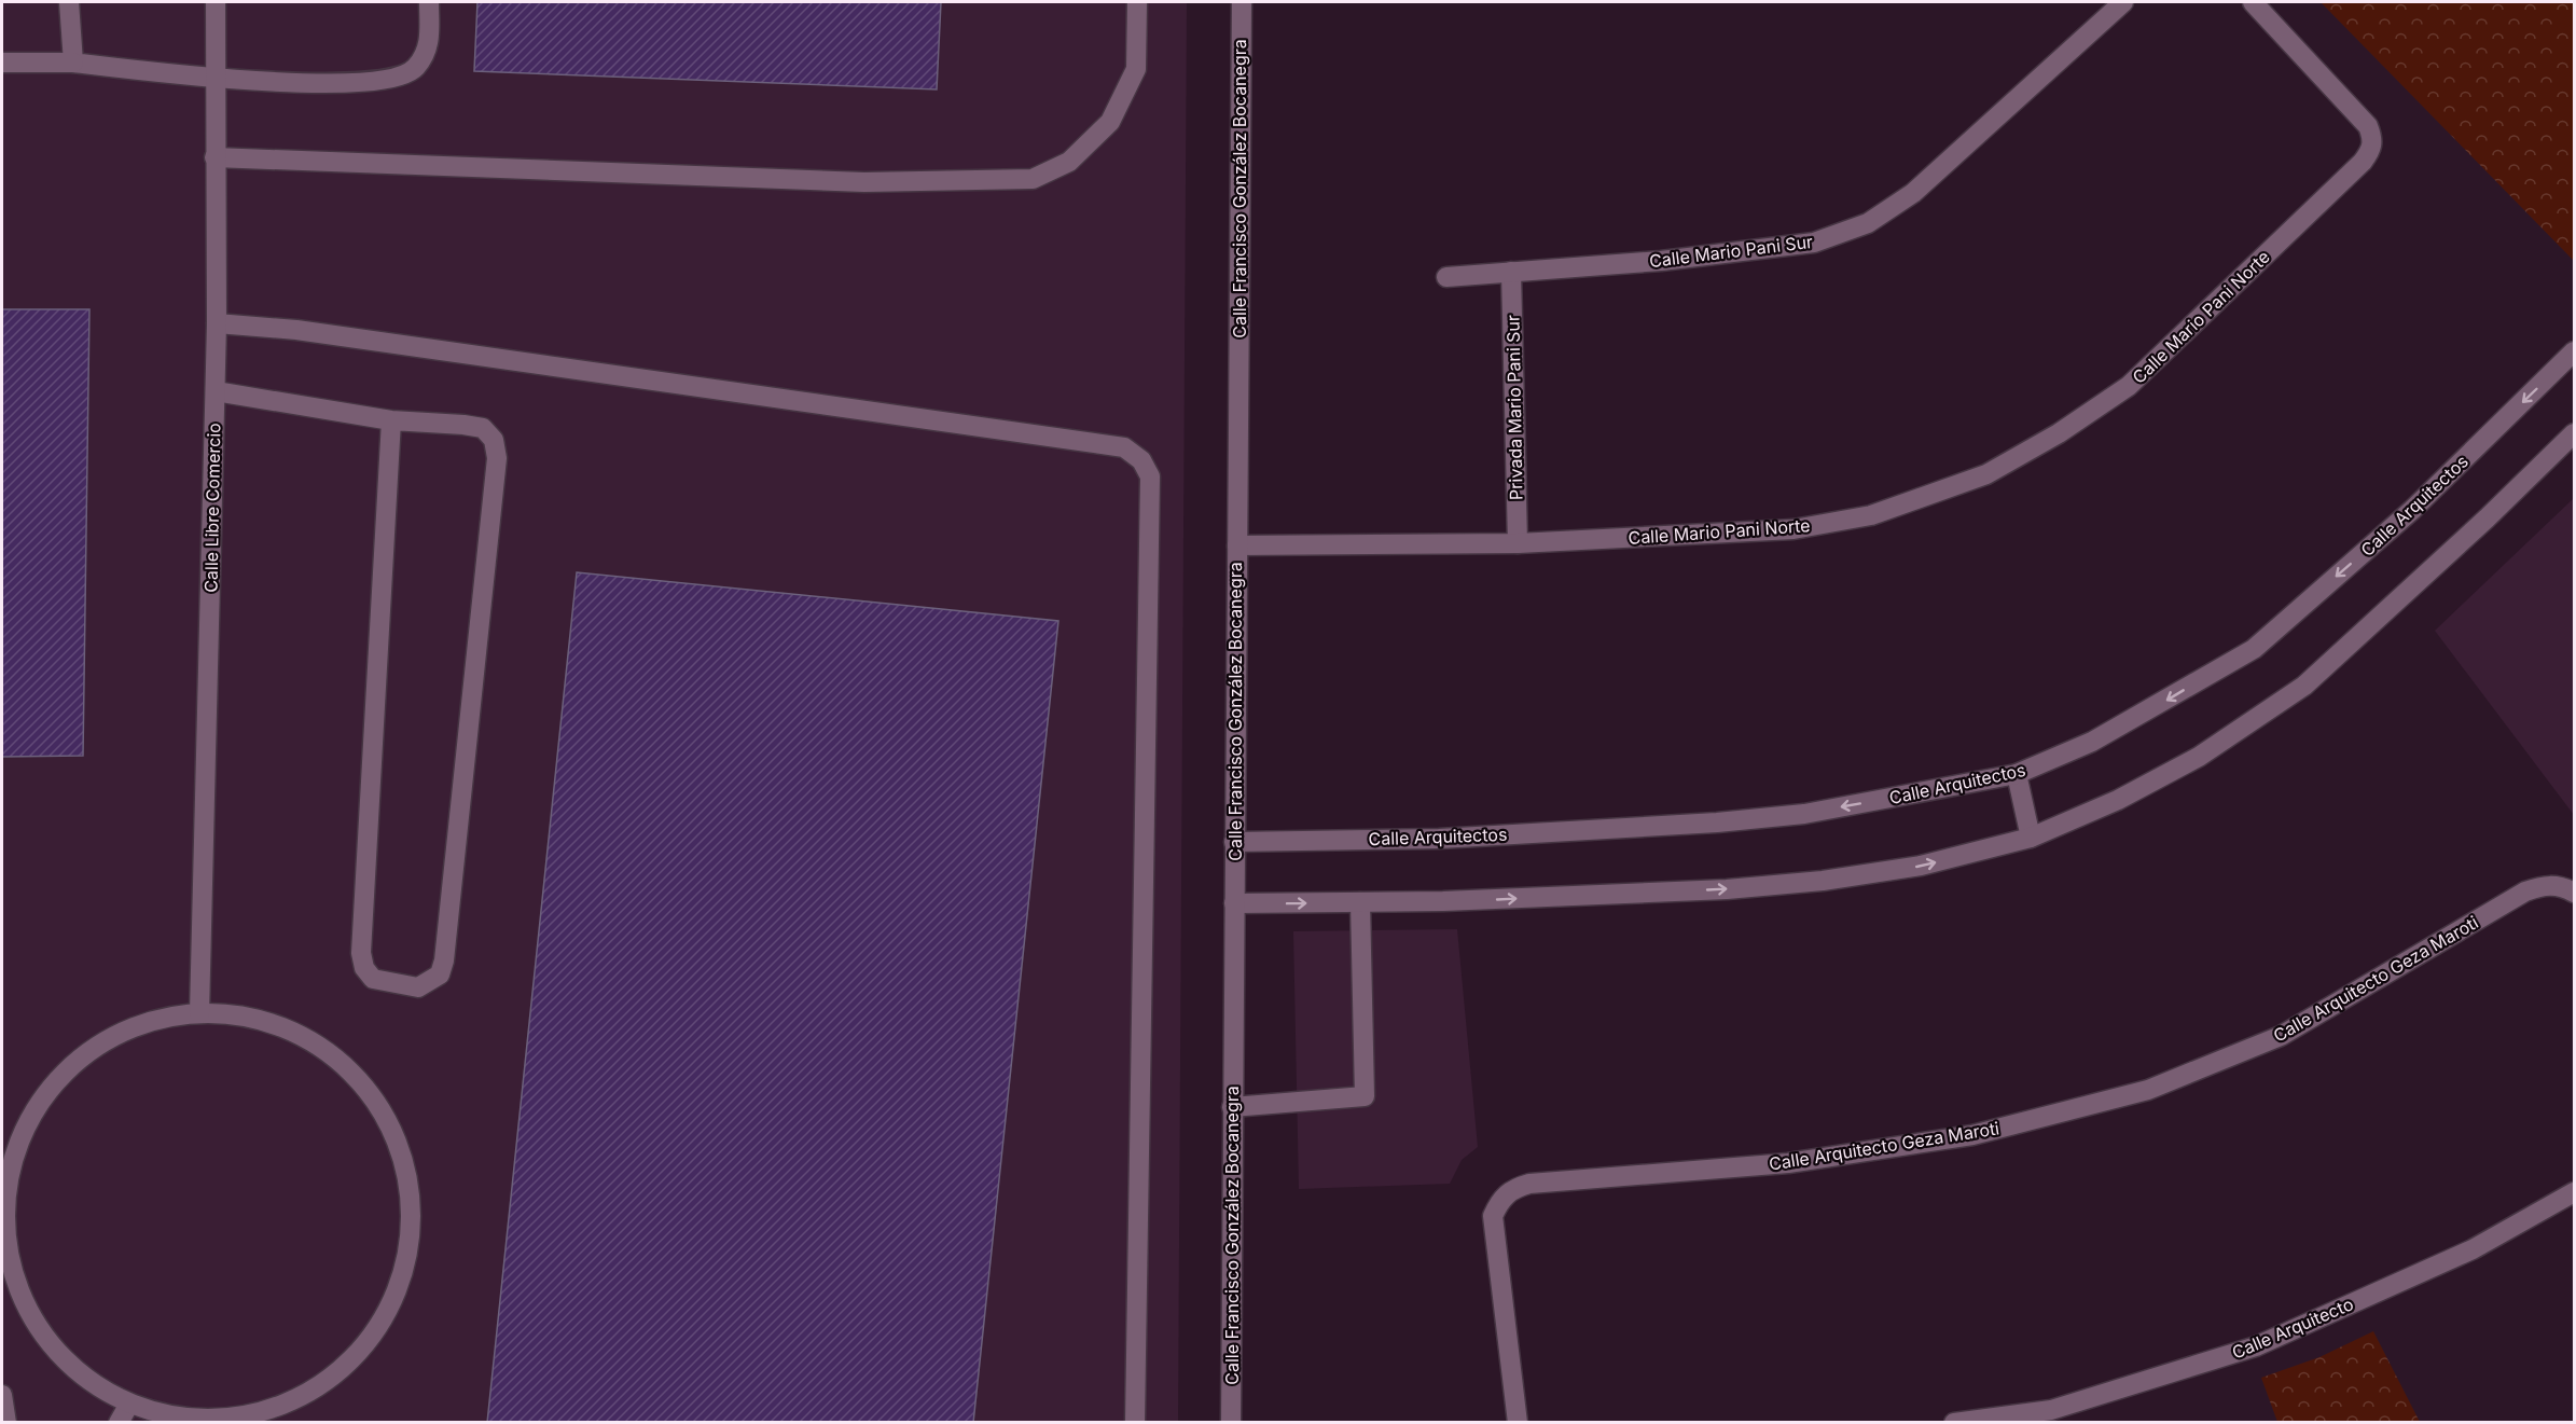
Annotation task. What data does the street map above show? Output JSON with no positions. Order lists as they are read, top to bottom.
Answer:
{
  "streets": {
    "street": [
      "Calle Francisco González Bocanegra",
      "Calle Mario Pani Sur",
      "Calle Mario Pani Norte",
      "Privada Mario Pani Sur",
      "Calle Arquitectos",
      "Calle Libre Comercio",
      "Calle Arquitecto Geza Maroti",
      "Calle Arquitecto"
    ]
  },
  "crossings": [
    ["Calle Francisco González Bocanegra", "Calle Mario Pani Norte"],
    ["Calle Francisco González Bocanegra", "Calle Arquitectos"],
    ["Calle Mario Pani Sur", "Privada Mario Pani Sur"],
    ["Calle Mario Pani Norte", "Privada Mario Pani Sur"]
  ]
}
